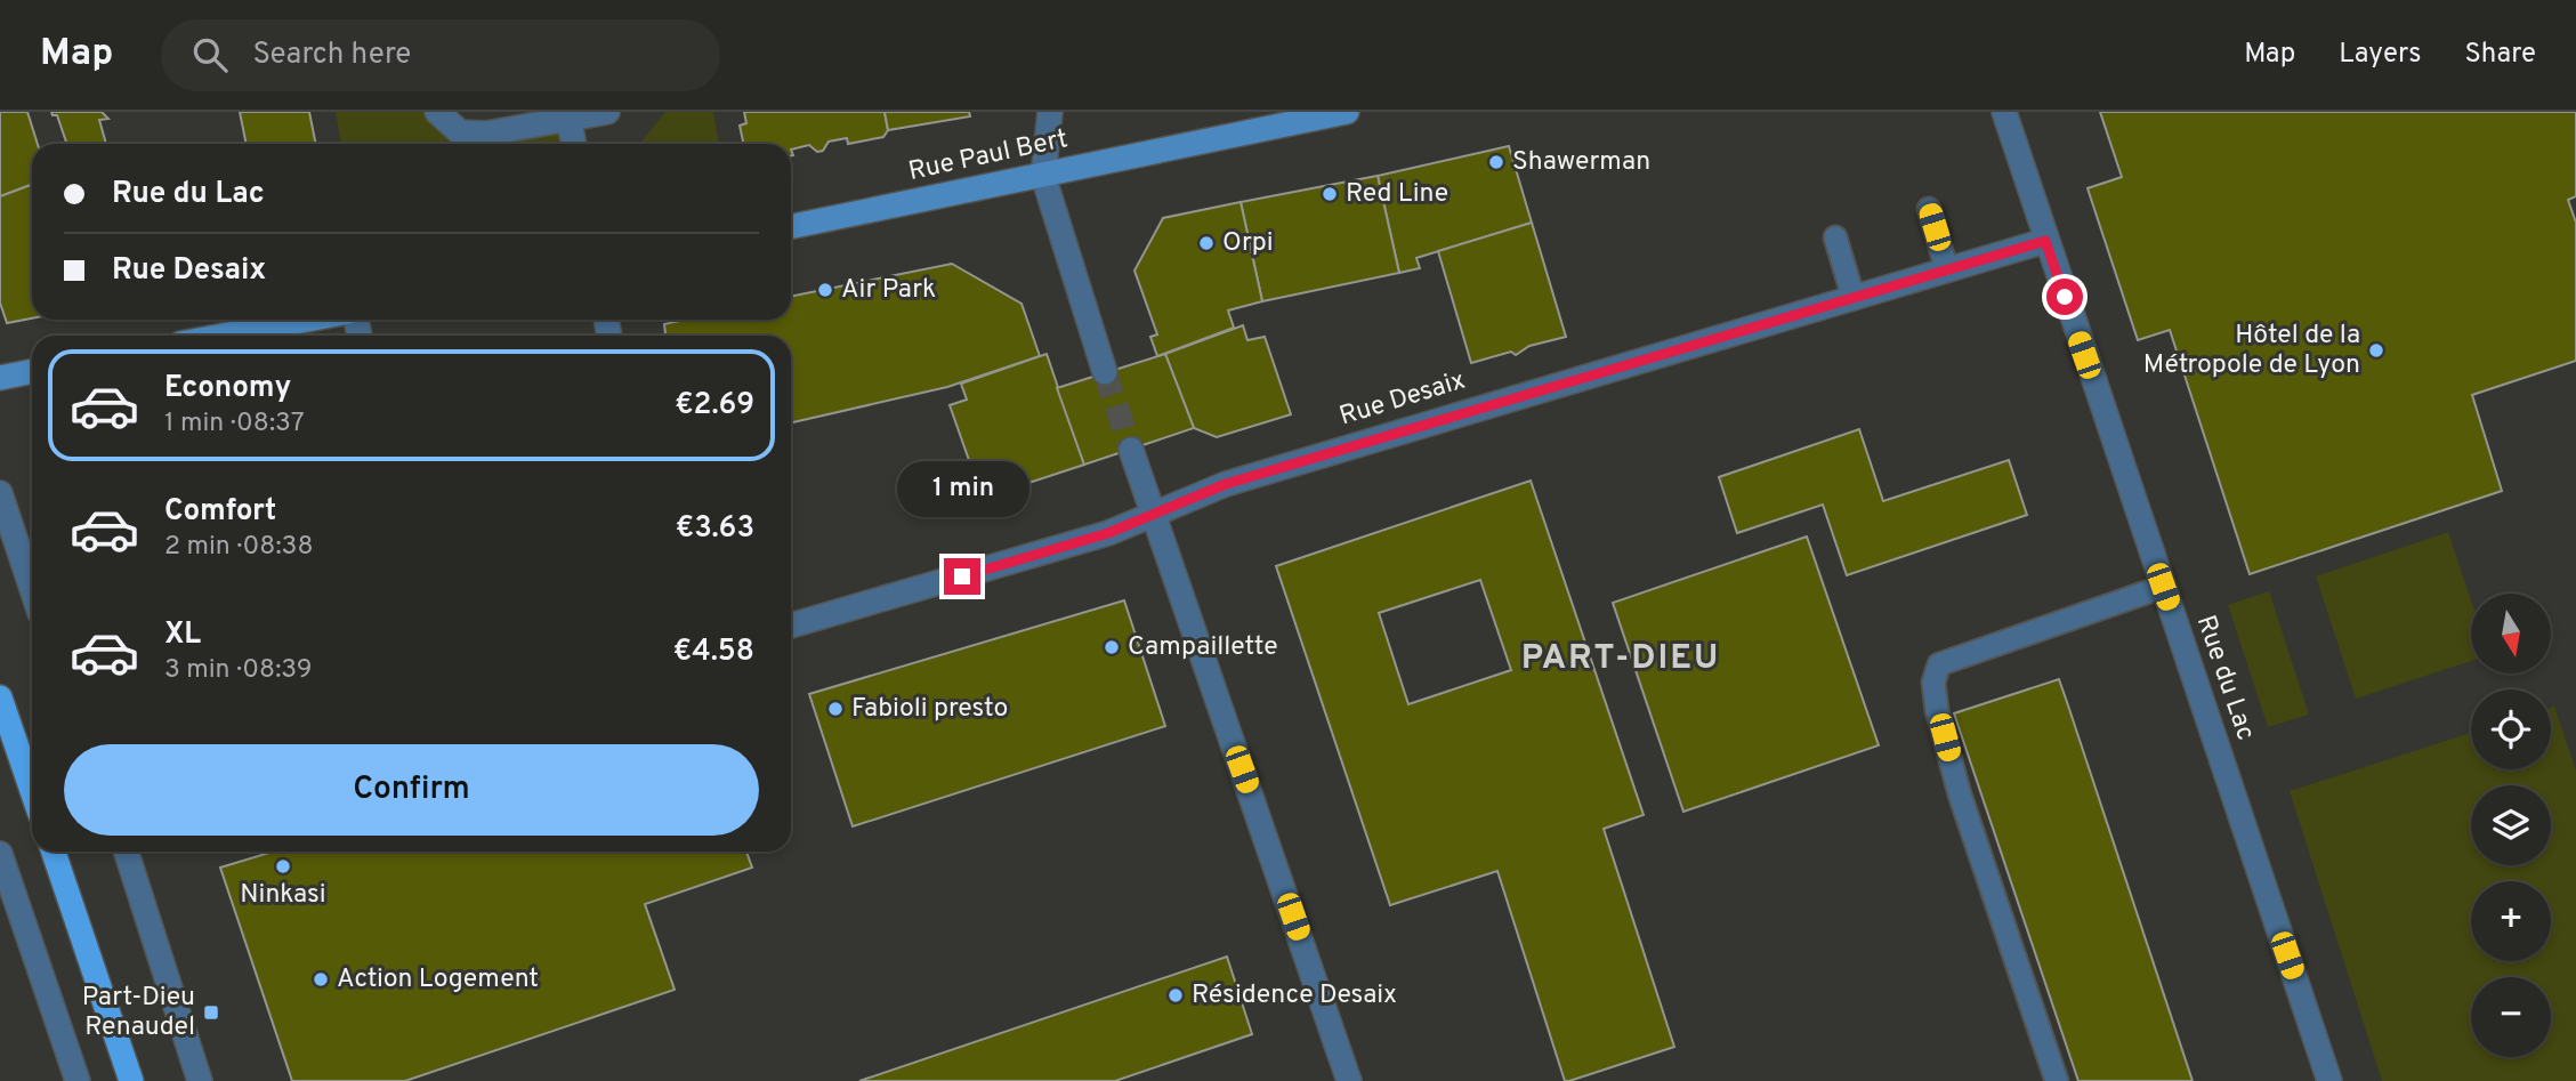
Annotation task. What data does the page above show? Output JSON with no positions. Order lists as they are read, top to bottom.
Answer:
{
  "streets": {
    "street": ["Rue Paul Bert", "Rue Desaix", "Rue du Lac"]
  },
  "crossings": [
    ["Rue Desaix", "Rue du Lac"]
  ],
  "districts": ["PART-DIEU"],
  "places": {
    "other": [
      "Shawerman",
      "Red Line",
      "Orpi",
      "Air Park",
      "Hôtel de la Métropole de Lyon",
      "Campaillette",
      "Fabioli presto",
      "Ninkasi",
      "Action Logement",
      "Résidence Desaix"
    ],
    "transit": ["Part-Dieu Renaudel"]
  },
  "north": "bottom",
  "page": {
    "header": "Map",
    "search": "Search here",
    "nav": ["Map", "Layers", "Share"],
    "banner": ["Rue du Lac", "Rue Desaix"],
    "list": [
      {
        "name": "Economy",
        "note": "1 min · 08:37",
        "value": "€2.69"
      },
      {
        "name": "Comfort",
        "note": "2 min · 08:38",
        "value": "€3.63"
      },
      {
        "name": "XL",
        "note": "3 min · 08:39",
        "value": "€4.58"
      }
    ],
    "bubble": "1 min",
    "map_buttons": ["+", "−"],
    "buttons": "Confirm"
  }
}
